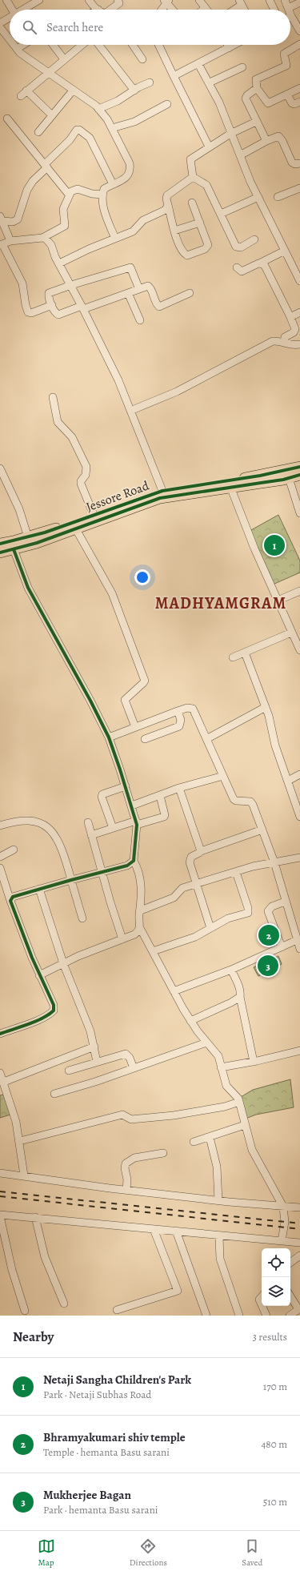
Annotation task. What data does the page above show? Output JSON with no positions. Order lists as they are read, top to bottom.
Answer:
{
  "streets": {
    "highway": ["Jessore Road"]
  },
  "districts": ["MADHYAMGRAM"],
  "page": {
    "search": "Search here",
    "pins": ["1", "2", "3"],
    "heading": ["Nearby", "3 results"],
    "list": [
      {
        "mark": "1",
        "name": "Netaji Sangha Children's Park",
        "note": "Park · Netaji Subhas Road",
        "value": "170 m"
      },
      {
        "mark": "2",
        "name": "Bhramyakumari shiv temple",
        "note": "Temple · hemanta Basu sarani",
        "value": "480 m"
      },
      {
        "mark": "3",
        "name": "Mukherjee Bagan",
        "note": "Park · hemanta Basu sarani",
        "value": "510 m"
      }
    ],
    "nav": ["Map", "Directions", "Saved"]
  }
}
